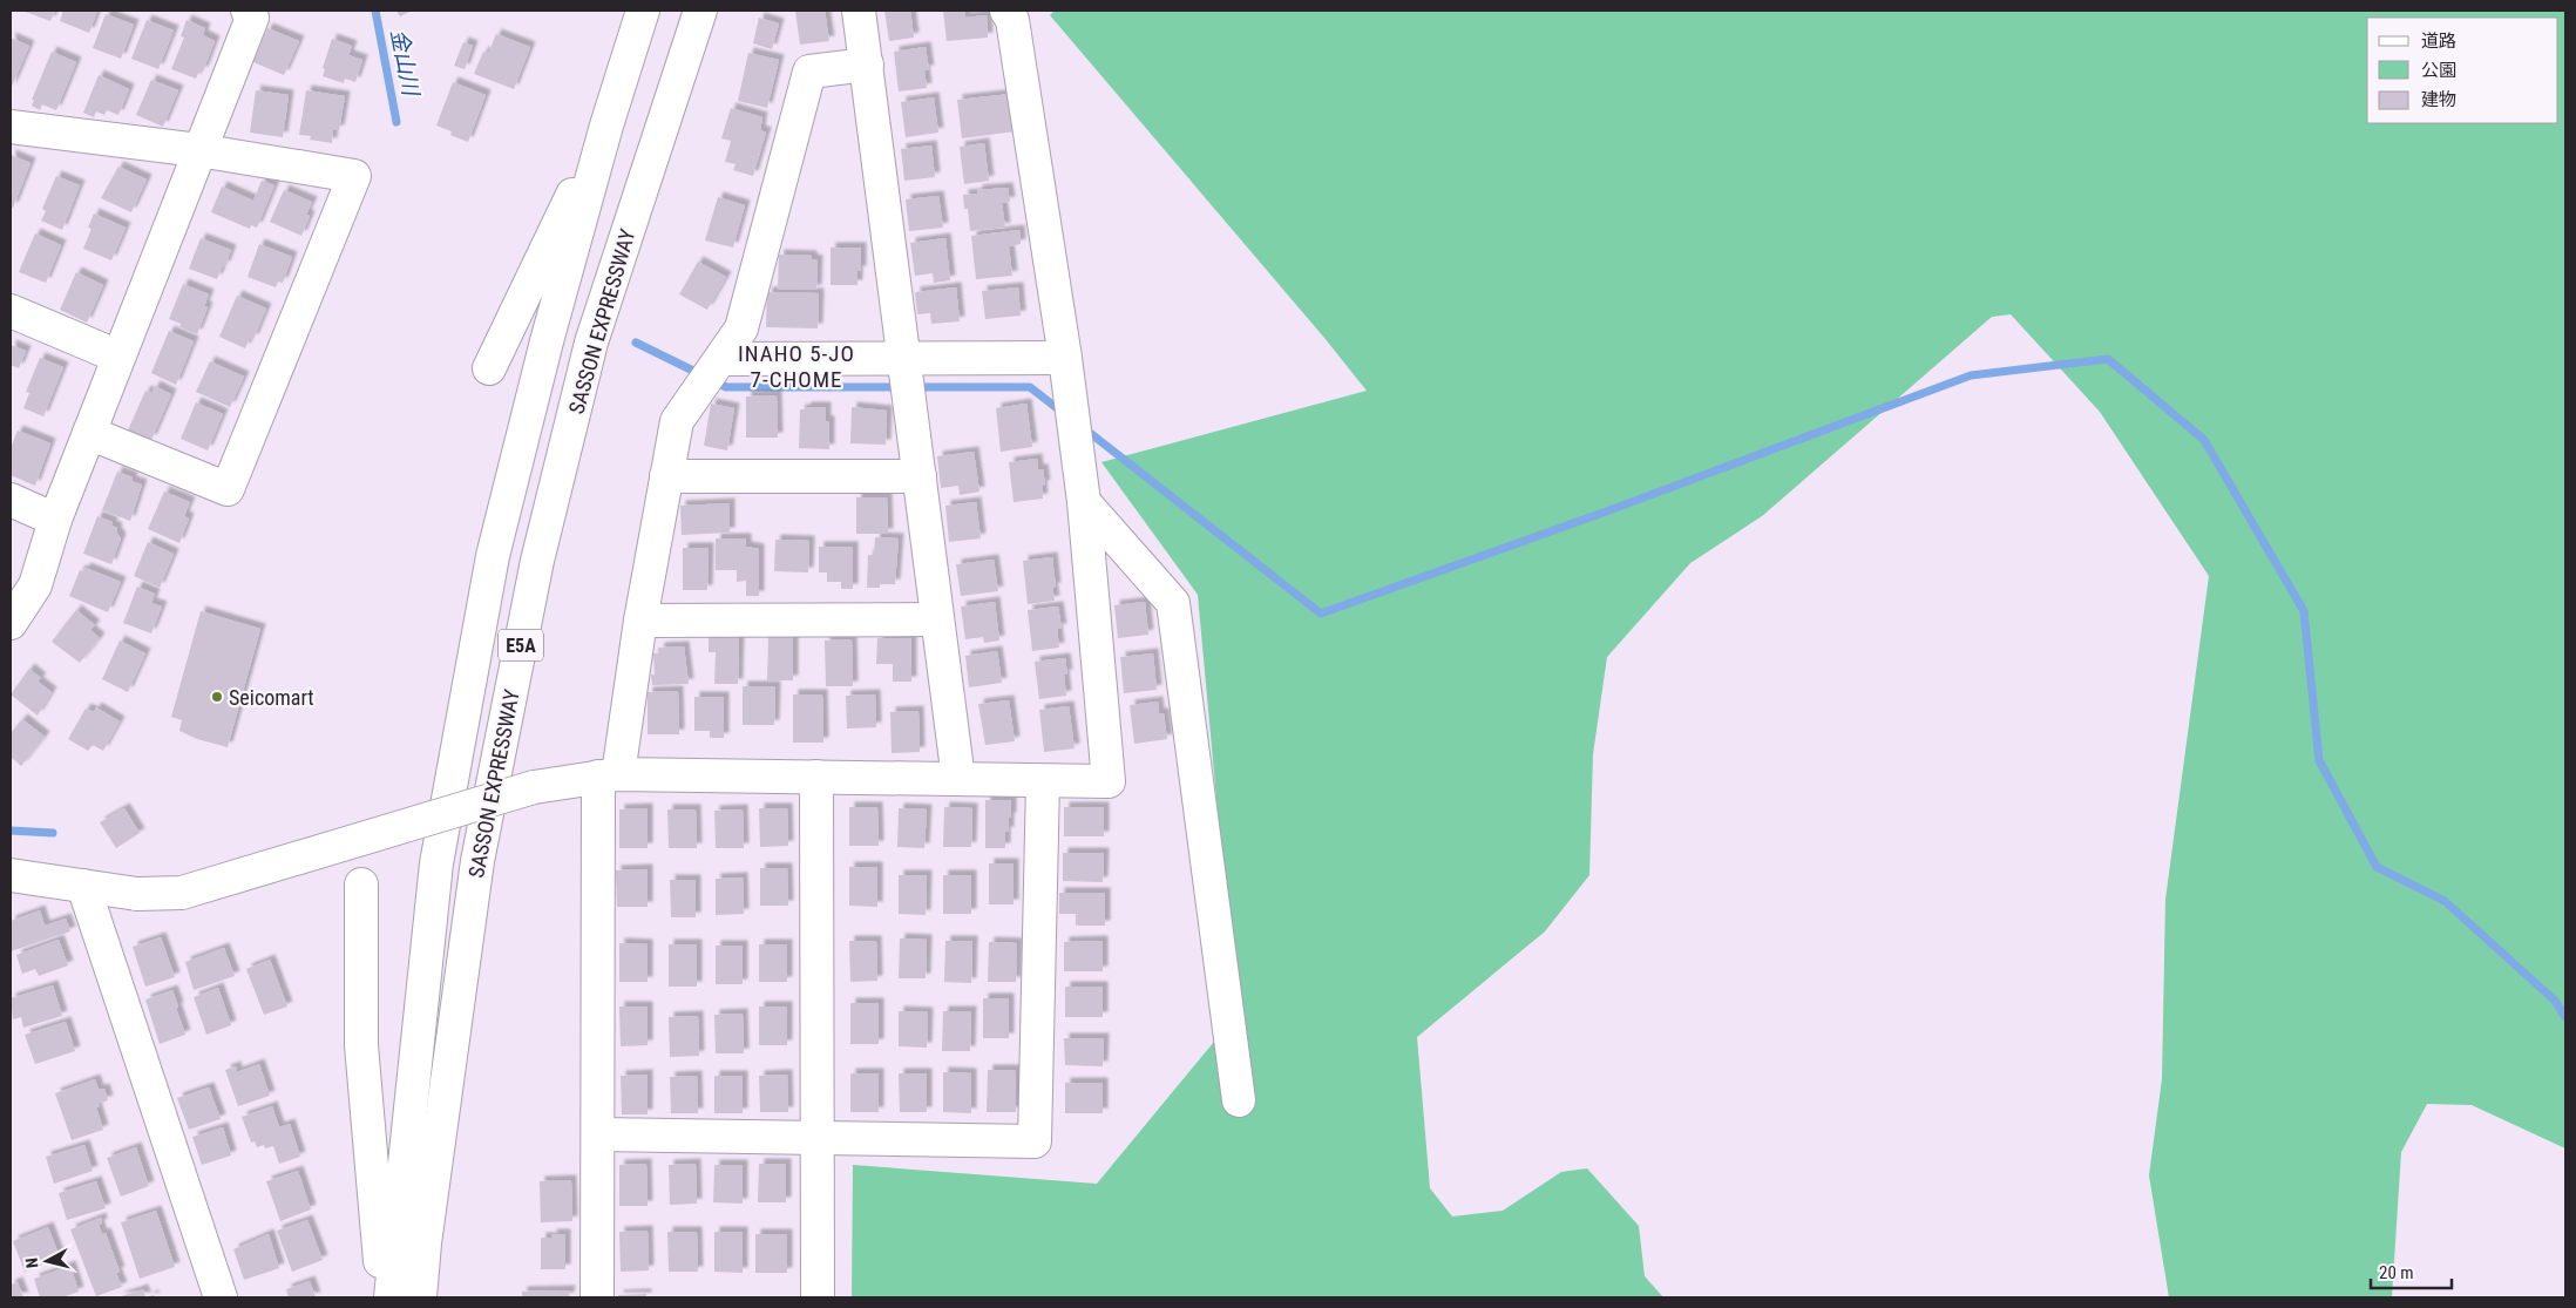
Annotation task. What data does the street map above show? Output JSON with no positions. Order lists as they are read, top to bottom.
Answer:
{
  "streets": {
    "main road": ["SASSON EXPRESSWAY", "E5A"]
  },
  "districts": ["INAHO 5-JO 7-CHOME"],
  "water": ["金山川"],
  "places": ["Seicomart"],
  "legend": ["道路", "公園", "建物"],
  "scale_bar": "20 m",
  "north": "left"
}
